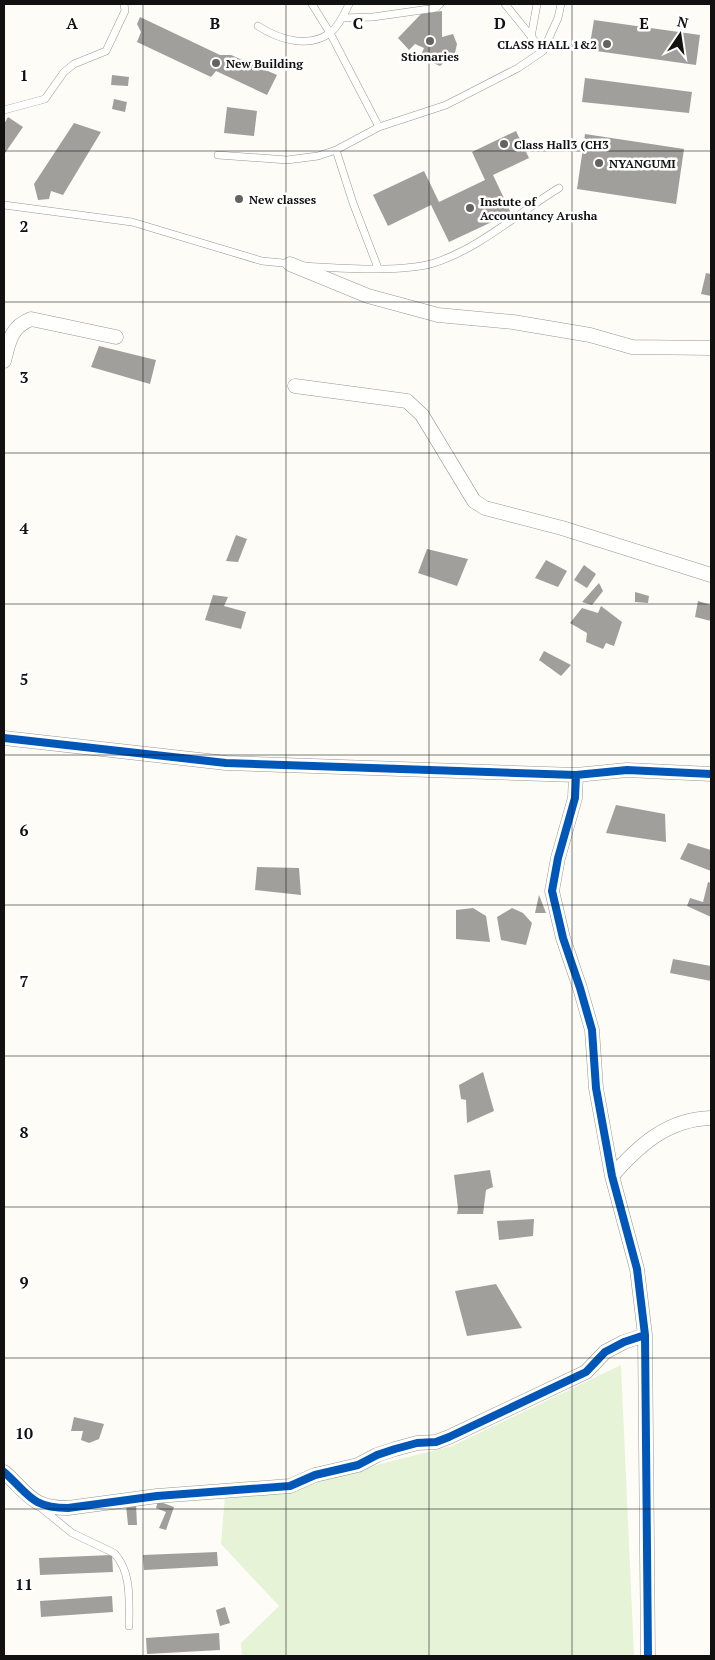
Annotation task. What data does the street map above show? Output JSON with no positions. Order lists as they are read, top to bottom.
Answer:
{
  "places": [
    "Stionaries",
    "CLASS HALL 1&2",
    "New Building",
    "Class Hall3 (CH3",
    "NYANGUMI",
    "New classes",
    "Instute of Accountancy Arusha"
  ],
  "north": "top",
  "grid": {
    "columns": [
      "A",
      "B",
      "C",
      "D",
      "E"
    ],
    "rows": [
      "1",
      "2",
      "3",
      "4",
      "5",
      "6",
      "7",
      "8",
      "9",
      "10",
      "11"
    ]
  }
}
